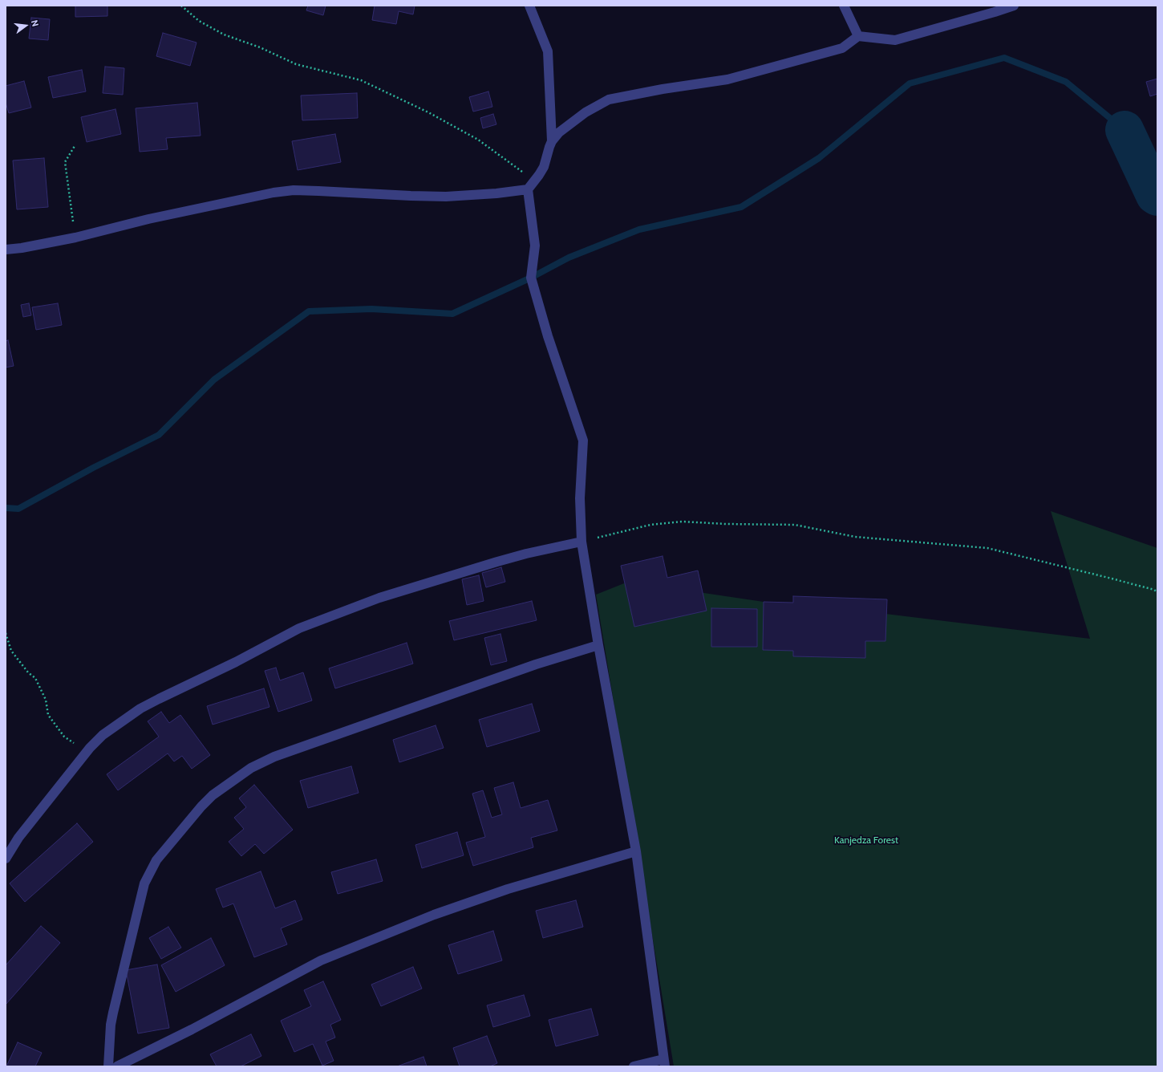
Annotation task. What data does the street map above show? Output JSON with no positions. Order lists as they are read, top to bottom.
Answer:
{
  "parks": ["Kanjedza Forest"],
  "north": "right"
}
